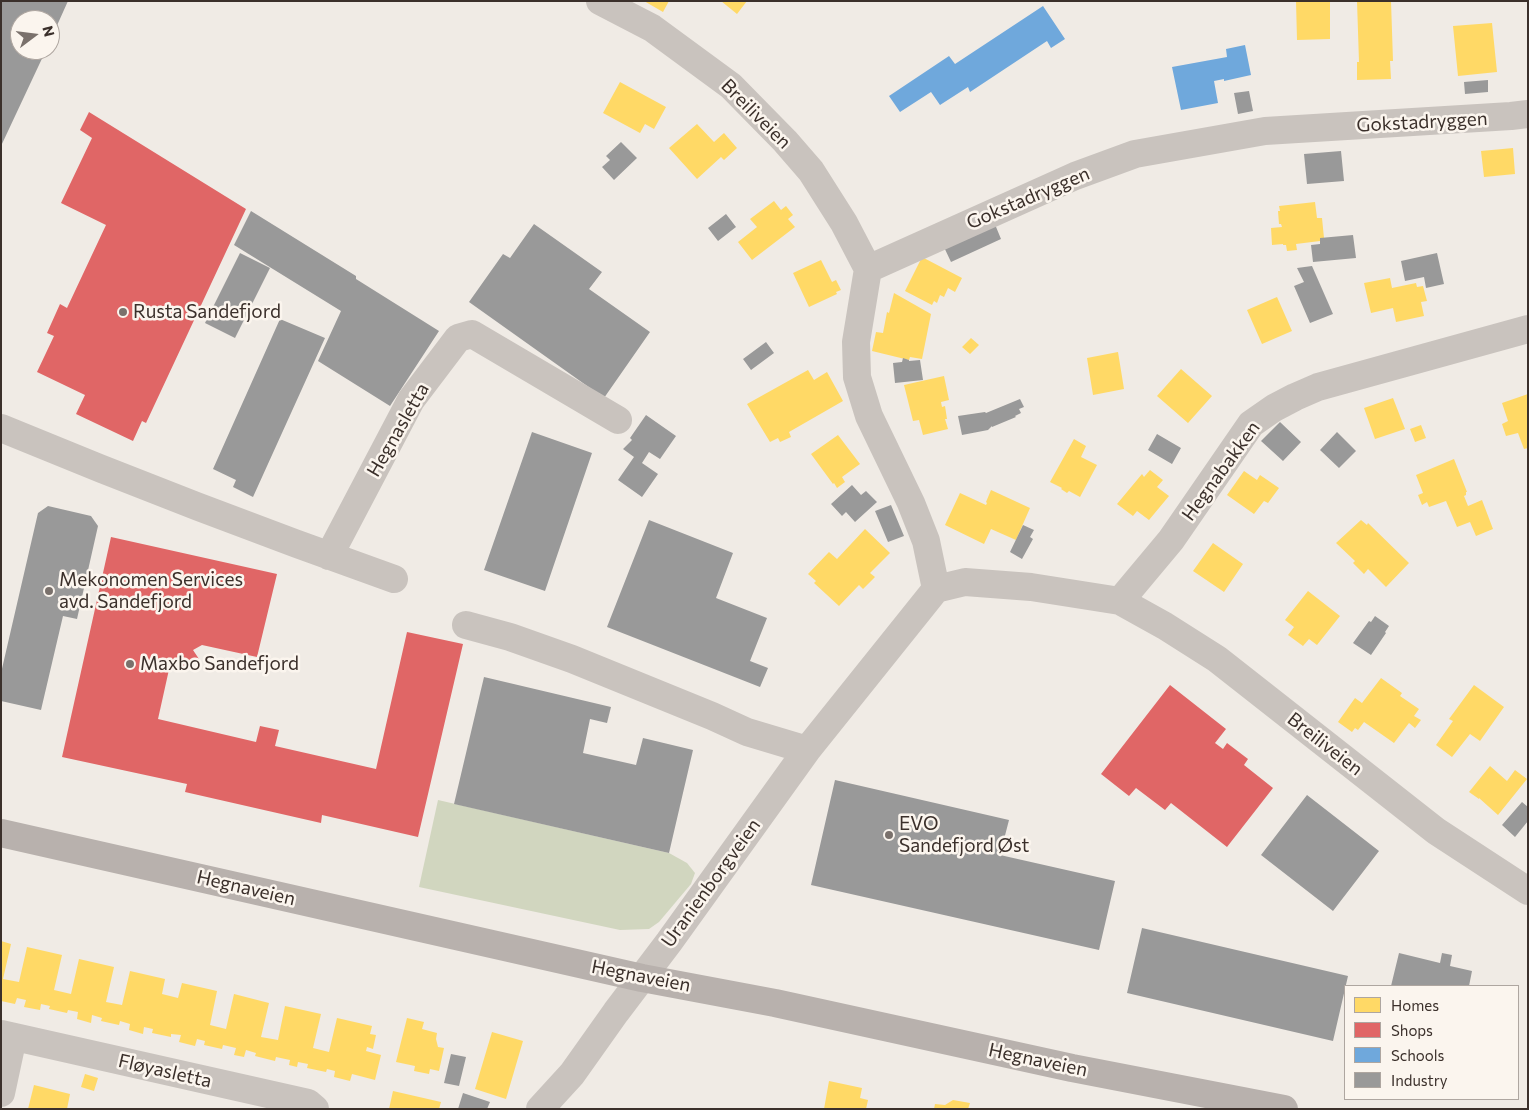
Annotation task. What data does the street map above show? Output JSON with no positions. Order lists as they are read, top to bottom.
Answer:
{
  "streets": {
    "main road": ["Hegnaveien"],
    "street": [
      "Breiliveien",
      "Gokstadryggen",
      "Hegnasletta",
      "Hegnabakken",
      "Uranienborgveien",
      "Fløyasletta"
    ]
  },
  "crossings": [
    ["Breiliveien", "Gokstadryggen"],
    ["Breiliveien", "Hegnabakken"],
    ["Uranienborgveien", "Hegnaveien"]
  ],
  "places": [
    "Rusta Sandefjord",
    "Mekonomen Services avd. Sandefjord",
    "Maxbo Sandefjord",
    "EVO Sandefjord Øst"
  ],
  "legend": [
    "Homes",
    "Shops",
    "Schools",
    "Industry"
  ],
  "north": "right"
}
